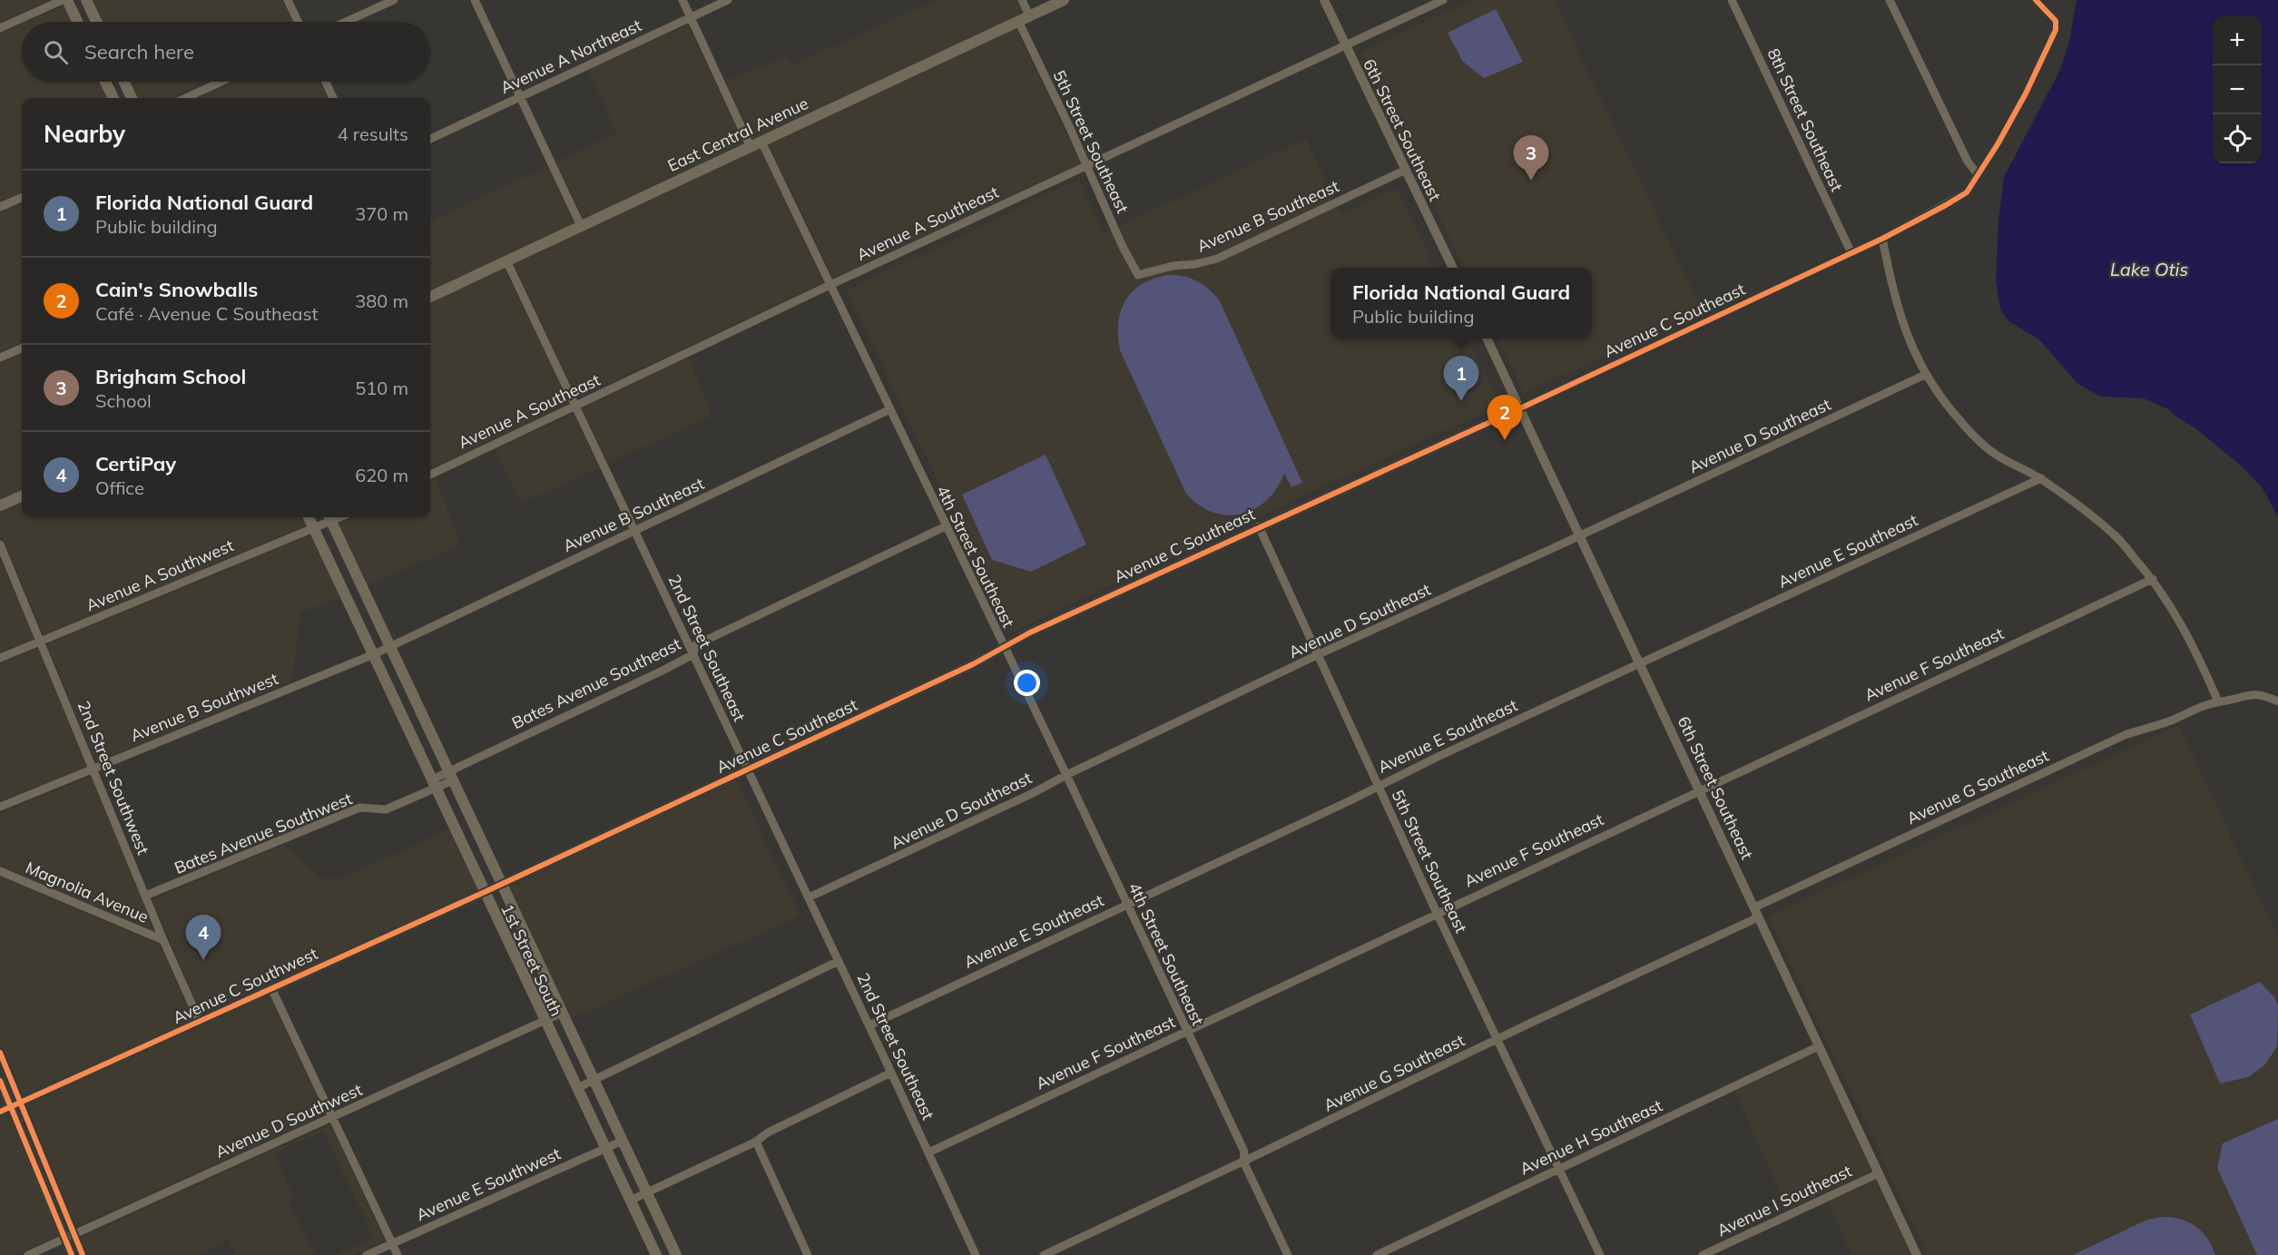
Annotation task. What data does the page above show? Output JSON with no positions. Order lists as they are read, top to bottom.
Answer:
{
  "streets": {
    "main road": ["East Central Avenue", "1st Street South"],
    "street": [
      "Avenue A Northeast",
      "8th Street Southeast",
      "6th Street Southeast",
      "5th Street Southeast",
      "Avenue B Southeast",
      "Avenue A Southeast",
      "Avenue C Southeast",
      "Avenue D Southeast",
      "Avenue E Southeast",
      "4th Street Southeast",
      "Avenue A Southwest",
      "2nd Street Southeast",
      "Avenue F Southeast",
      "Bates Avenue Southeast",
      "Avenue B Southwest",
      "2nd Street Southwest",
      "Avenue G Southeast",
      "Bates Avenue Southwest",
      "Magnolia Avenue",
      "Avenue C Southwest",
      "Avenue D Southwest",
      "Avenue H Southeast",
      "Avenue E Southwest",
      "Avenue I Southeast"
    ]
  },
  "crossings": [
    ["8th Street Southeast", "Avenue C Southeast"],
    ["6th Street Southeast", "Avenue B Southeast"],
    ["6th Street Southeast", "Avenue A Southeast"],
    ["6th Street Southeast", "Avenue C Southeast"],
    ["6th Street Southeast", "Avenue D Southeast"],
    ["6th Street Southeast", "Avenue E Southeast"],
    ["6th Street Southeast", "Avenue F Southeast"],
    ["6th Street Southeast", "Avenue G Southeast"],
    ["6th Street Southeast", "Avenue H Southeast"],
    ["6th Street Southeast", "Avenue I Southeast"],
    ["East Central Avenue", "5th Street Southeast"],
    ["East Central Avenue", "4th Street Southeast"],
    ["East Central Avenue", "2nd Street Southeast"],
    ["5th Street Southeast", "Avenue B Southeast"],
    ["5th Street Southeast", "Avenue A Southeast"],
    ["5th Street Southeast", "Avenue C Southeast"],
    ["5th Street Southeast", "Avenue D Southeast"],
    ["5th Street Southeast", "Avenue E Southeast"],
    ["5th Street Southeast", "Avenue F Southeast"],
    ["5th Street Southeast", "Avenue G Southeast"],
    ["5th Street Southeast", "Avenue H Southeast"],
    ["Avenue B Southeast", "4th Street Southeast"],
    ["Avenue B Southeast", "2nd Street Southeast"],
    ["Avenue B Southeast", "Avenue B Southwest"],
    ["Avenue B Southeast", "1st Street South"],
    ["Avenue A Southeast", "4th Street Southeast"],
    ["Avenue A Southeast", "2nd Street Southeast"],
    ["Avenue C Southeast", "4th Street Southeast"],
    ["Avenue C Southeast", "2nd Street Southeast"],
    ["Avenue C Southeast", "1st Street South"],
    ["Avenue C Southeast", "Avenue C Southwest"],
    ["Avenue D Southeast", "4th Street Southeast"],
    ["Avenue D Southeast", "2nd Street Southeast"],
    ["Avenue E Southeast", "4th Street Southeast"],
    ["Avenue E Southeast", "2nd Street Southeast"],
    ["4th Street Southeast", "Avenue F Southeast"],
    ["4th Street Southeast", "Bates Avenue Southeast"],
    ["4th Street Southeast", "Avenue G Southeast"],
    ["Avenue A Southwest", "2nd Street Southwest"],
    ["Avenue A Southwest", "1st Street South"],
    ["2nd Street Southeast", "Avenue F Southeast"],
    ["2nd Street Southeast", "Bates Avenue Southeast"],
    ["Bates Avenue Southeast", "Bates Avenue Southwest"],
    ["Bates Avenue Southeast", "1st Street South"],
    ["Avenue B Southwest", "2nd Street Southwest"],
    ["Avenue B Southwest", "1st Street South"],
    ["2nd Street Southwest", "Bates Avenue Southwest"],
    ["2nd Street Southwest", "Magnolia Avenue"],
    ["2nd Street Southwest", "Avenue C Southwest"],
    ["Bates Avenue Southwest", "1st Street South"],
    ["1st Street South", "Avenue C Southwest"],
    ["1st Street South", "Avenue D Southwest"],
    ["1st Street South", "Avenue E Southwest"]
  ],
  "water": ["Lake Otis"],
  "page": {
    "map_buttons": ["+", "−"],
    "search": "Search here",
    "heading": ["Nearby", "4 results"],
    "pins": [
      "3",
      "1",
      "2",
      "4"
    ],
    "list": [
      {
        "mark": "1",
        "name": "Florida National Guard",
        "note": "Public building",
        "value": "370 m"
      },
      {
        "mark": "2",
        "name": "Cain's Snowballs",
        "note": "Café · Avenue C Southeast",
        "value": "380 m"
      },
      {
        "mark": "3",
        "name": "Brigham School",
        "note": "School",
        "value": "510 m"
      },
      {
        "mark": "4",
        "name": "CertiPay",
        "note": "Office",
        "value": "620 m"
      }
    ],
    "popup": ["Florida National Guard", "Public building"]
  }
}
